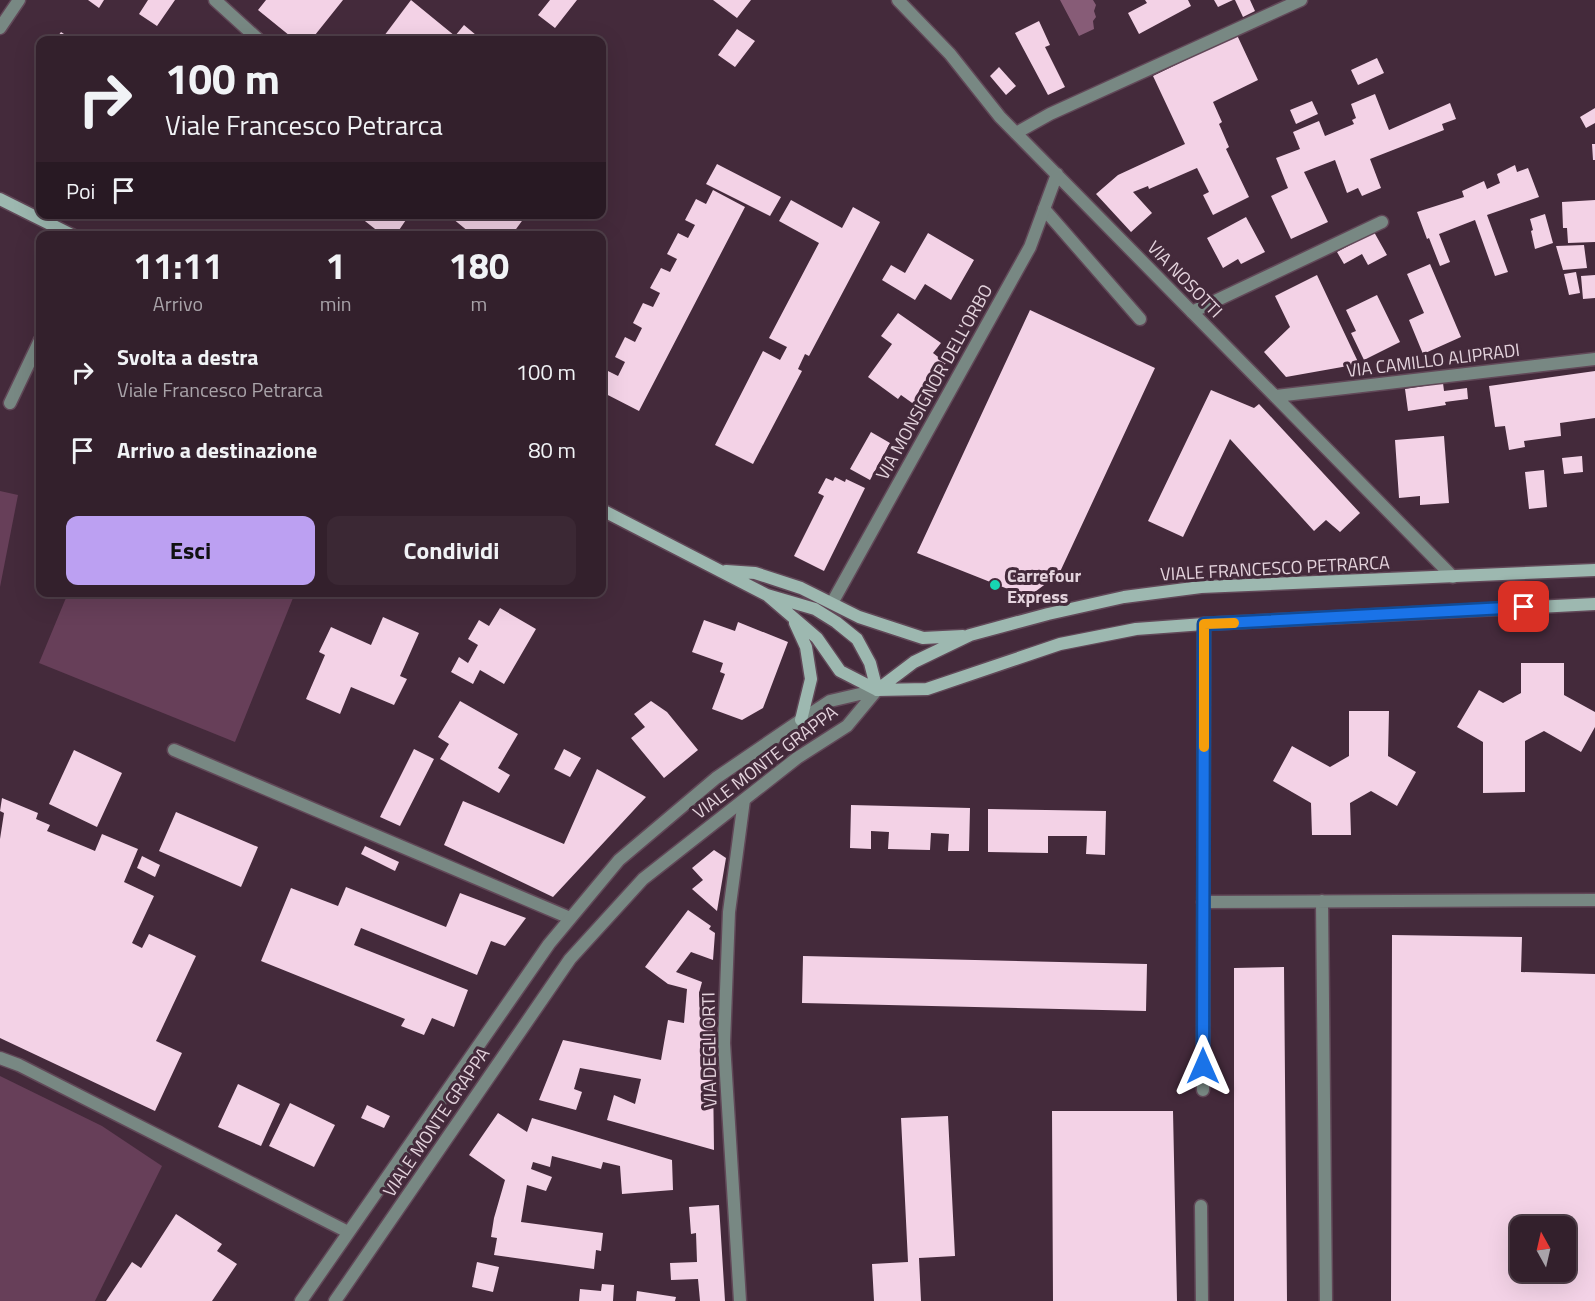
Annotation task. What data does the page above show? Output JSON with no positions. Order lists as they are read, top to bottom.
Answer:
{
  "streets": {
    "main road": ["VIALE FRANCESCO PETRARCA"],
    "street": [
      "VIA NOSOTTI",
      "VIA CAMILLO ALIPRADI",
      "VIA MONSIGNOR DELL'ORBO",
      "VIALE MONTE GRAPPA",
      "VIA DEGLI ORTI"
    ]
  },
  "crossings": [
    ["VIA NOSOTTI", "VIA CAMILLO ALIPRADI"],
    ["VIA NOSOTTI", "VIA MONSIGNOR DELL'ORBO"],
    ["VIA NOSOTTI", "VIALE FRANCESCO PETRARCA"],
    ["VIALE FRANCESCO PETRARCA", "VIALE MONTE GRAPPA"],
    ["VIALE MONTE GRAPPA", "VIA DEGLI ORTI"]
  ],
  "places": ["Carrefour Express"],
  "north": "top",
  "page": {
    "turn": ["100 m", "Viale Francesco Petrarca"],
    "then": "Poi",
    "eta": [
      "11:11",
      "Arrivo",
      "1",
      "min",
      "180",
      "m"
    ],
    "list": [
      {
        "name": "Svolta a destra",
        "note": "Viale Francesco Petrarca",
        "value": "100 m"
      },
      {
        "name": "Arrivo a destinazione",
        "value": "80 m"
      }
    ],
    "buttons": ["Esci", "Condividi"]
  }
}
